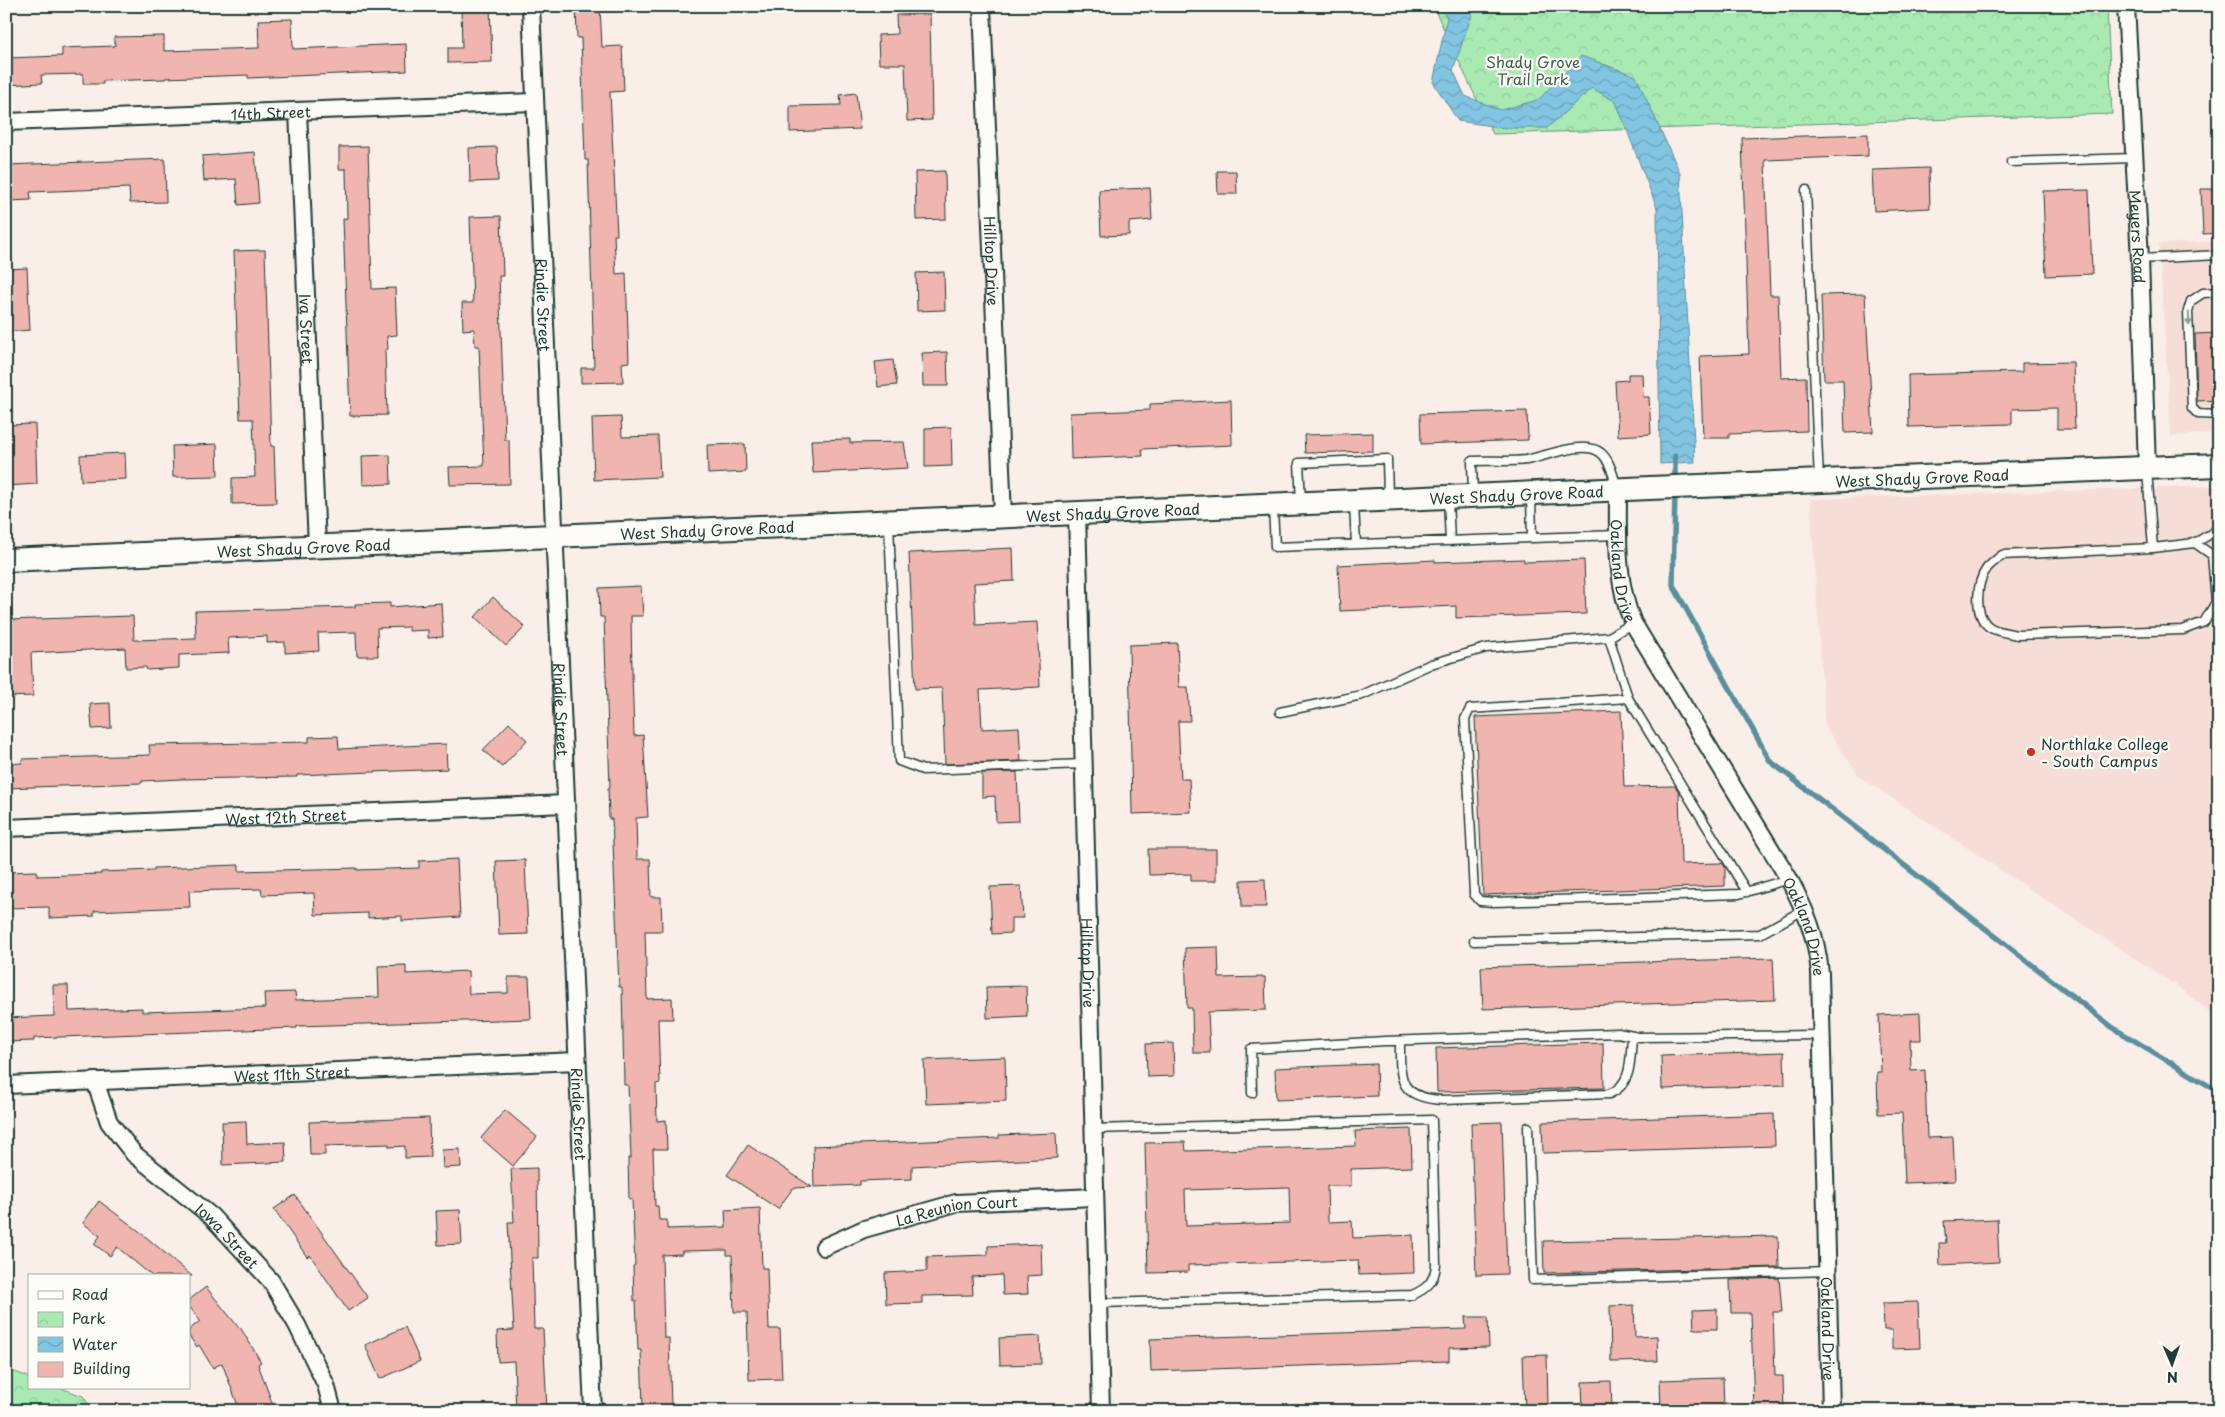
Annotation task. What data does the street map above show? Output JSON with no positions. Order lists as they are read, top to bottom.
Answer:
{
  "streets": {
    "main road": ["West Shady Grove Road"],
    "street": [
      "14th Street",
      "Meyers Road",
      "Hilltop Drive",
      "Rindie Street",
      "Iva Street",
      "Oakland Drive",
      "West 12th Street",
      "West 11th Street",
      "La Reunion Court",
      "Iowa Street"
    ]
  },
  "crossings": [
    ["14th Street", "Rindie Street"],
    ["14th Street", "Iva Street"],
    ["Meyers Road", "West Shady Grove Road"],
    ["Hilltop Drive", "West Shady Grove Road"],
    ["Hilltop Drive", "La Reunion Court"],
    ["Rindie Street", "West Shady Grove Road"],
    ["Rindie Street", "West 12th Street"],
    ["Rindie Street", "West 11th Street"],
    ["Iva Street", "West Shady Grove Road"],
    ["West Shady Grove Road", "Oakland Drive"],
    ["West 11th Street", "Iowa Street"]
  ],
  "parks": ["Shady Grove Trail Park"],
  "places": ["Northlake College - South Campus"],
  "legend": [
    "Road",
    "Park",
    "Water",
    "Building"
  ],
  "north": "bottom"
}
